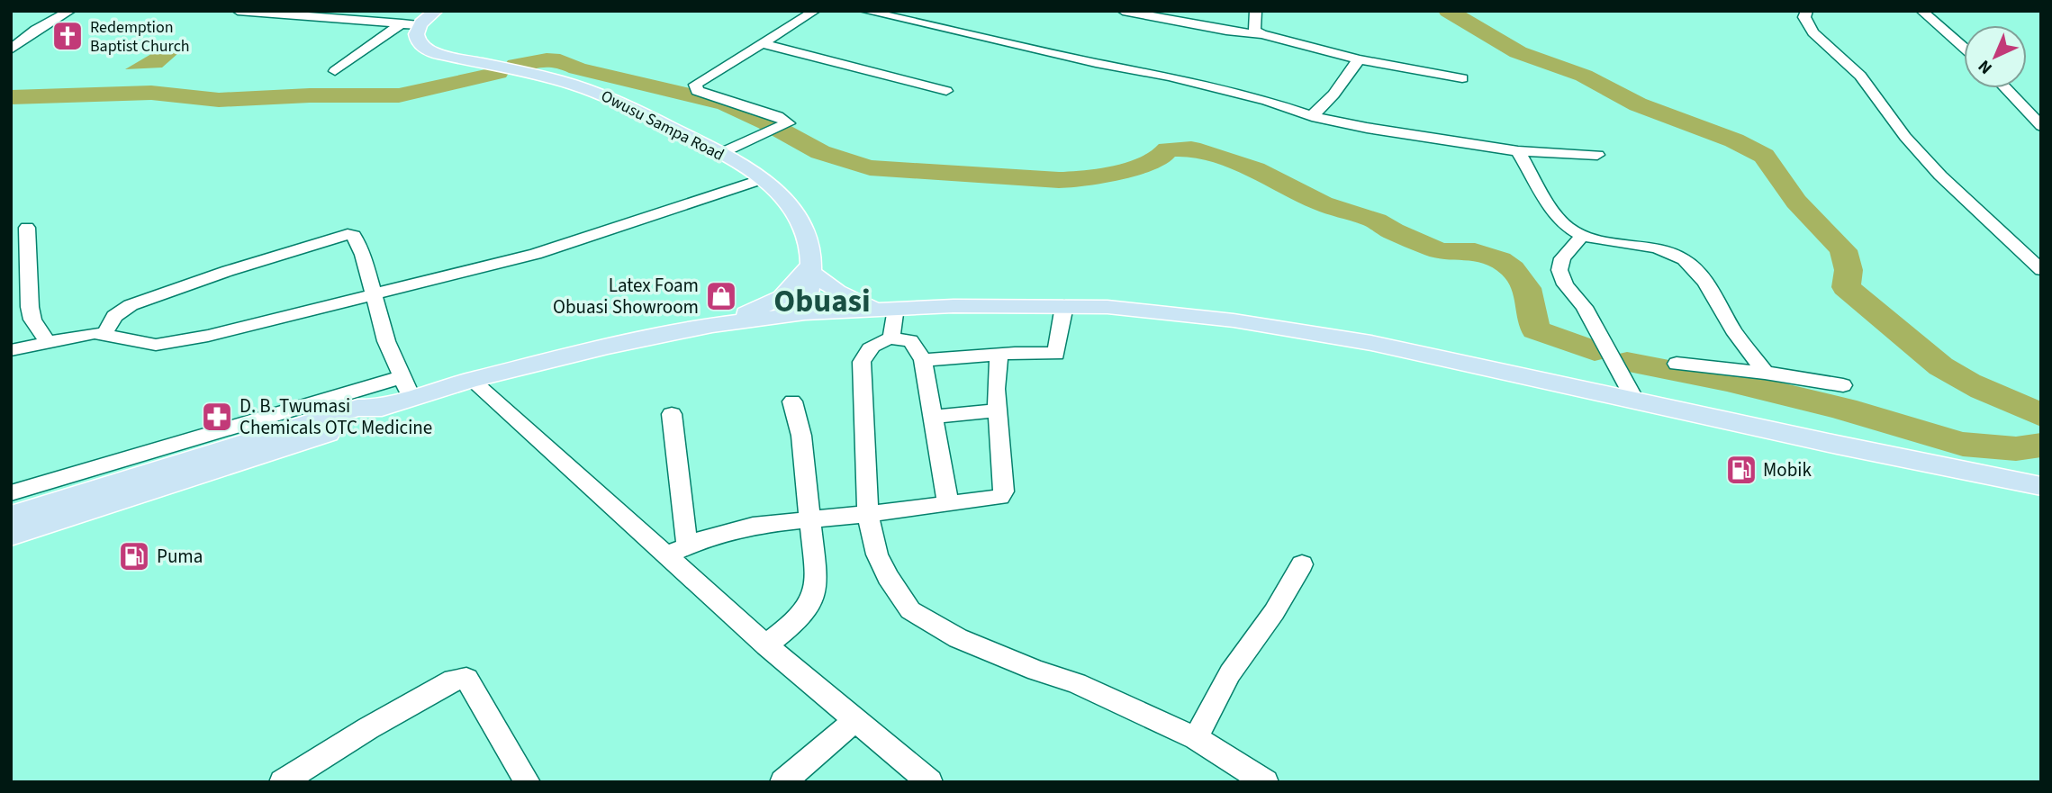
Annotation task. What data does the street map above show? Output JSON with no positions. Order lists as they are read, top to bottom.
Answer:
{
  "streets": {
    "main road": ["Owusu Sampa Road"]
  },
  "districts": ["Obuasi"],
  "places": {
    "church": ["Redemption Baptist Church"],
    "shop": ["Latex Foam Obuasi Showroom"],
    "pharmacy": ["D. B. Twumasi Chemicals OTC Medicine"],
    "fuel station": ["Mobik", "Puma"]
  },
  "north": "bottom left"
}
